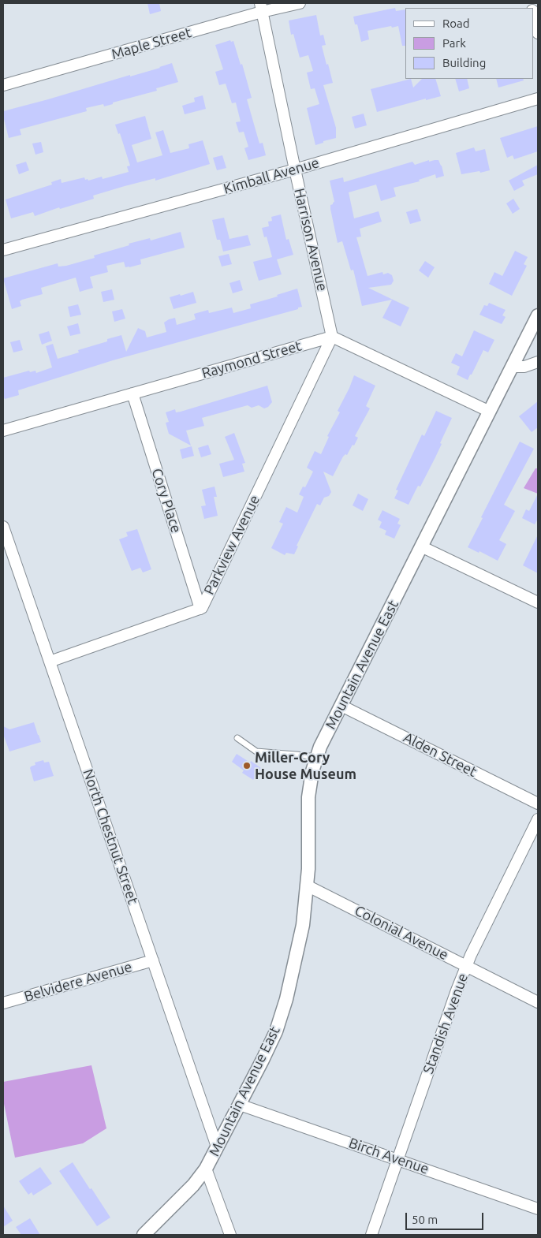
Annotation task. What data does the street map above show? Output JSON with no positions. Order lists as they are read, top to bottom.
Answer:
{
  "streets": {
    "street": [
      "Maple Street",
      "Kimball Avenue",
      "Harrison Avenue",
      "Raymond Street",
      "Cory Place",
      "Parkview Avenue",
      "Mountain Avenue East",
      "Alden Street",
      "North Chestnut Street",
      "Colonial Avenue",
      "Belvidere Avenue",
      "Standish Avenue",
      "Birch Avenue"
    ]
  },
  "crossings": [
    ["Maple Street", "Harrison Avenue"],
    ["Kimball Avenue", "Harrison Avenue"],
    ["Harrison Avenue", "Raymond Street"],
    ["Harrison Avenue", "Parkview Avenue"],
    ["Raymond Street", "Cory Place"],
    ["Raymond Street", "Parkview Avenue"],
    ["Cory Place", "Parkview Avenue"],
    ["Parkview Avenue", "North Chestnut Street"],
    ["Mountain Avenue East", "Alden Street"],
    ["Mountain Avenue East", "North Chestnut Street"],
    ["Mountain Avenue East", "Colonial Avenue"],
    ["Mountain Avenue East", "Birch Avenue"],
    ["North Chestnut Street", "Belvidere Avenue"],
    ["Colonial Avenue", "Standish Avenue"],
    ["Standish Avenue", "Birch Avenue"]
  ],
  "places": ["Miller-Cory House Museum"],
  "legend": ["Road", "Park", "Building"],
  "scale_bar": "50 m"
}
